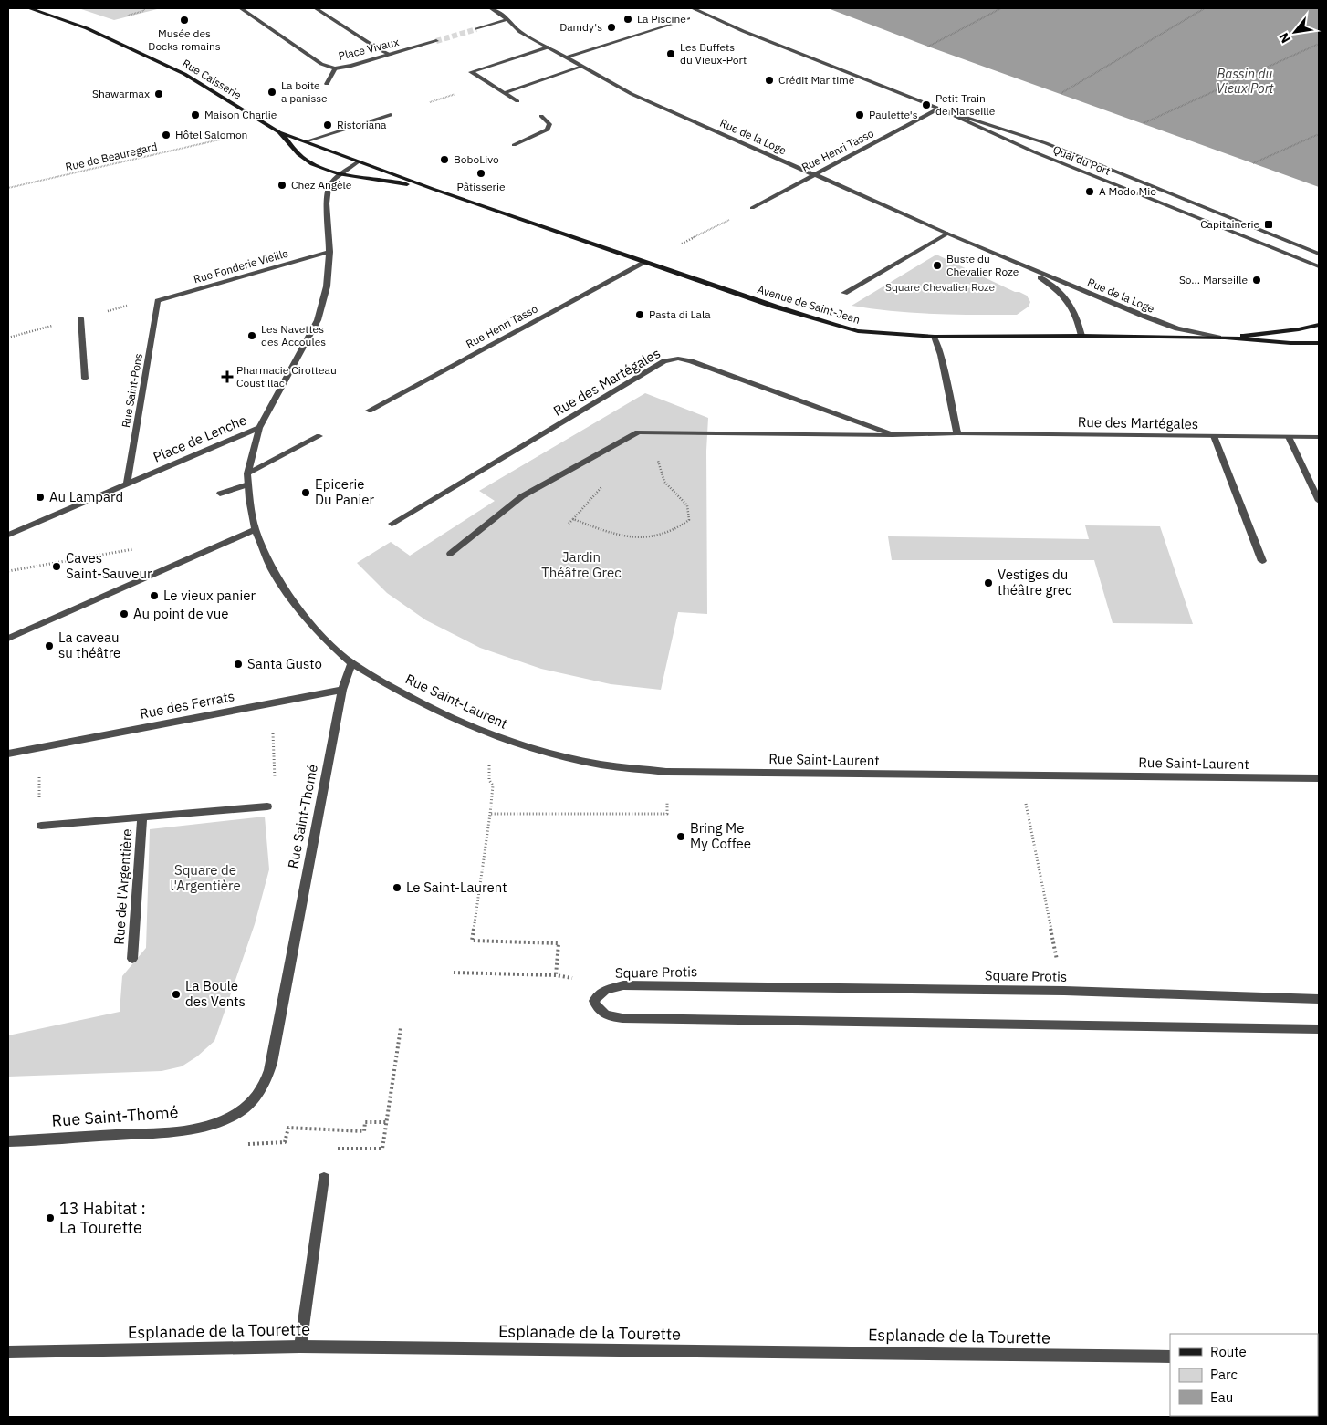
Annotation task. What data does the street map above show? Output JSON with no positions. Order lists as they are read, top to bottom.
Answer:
{
  "streets": {
    "street": [
      "Place Vivaux",
      "Rue Caisserie",
      "Rue de la Loge",
      "Rue Henri Tasso",
      "Quai du Port",
      "Rue Fonderie Vieille",
      "Avenue de Saint-Jean",
      "Rue des Martégales",
      "Rue Saint-Pons",
      "Place de Lenche",
      "Rue Saint-Laurent",
      "Rue des Ferrats",
      "Rue Saint-Thomé",
      "Rue de l'Argentière",
      "Square Protis",
      "Esplanade de la Tourette"
    ],
    "path": ["Rue de Beauregard"]
  },
  "crossings": [
    ["Rue Caisserie", "Rue de Beauregard"],
    ["Rue Caisserie", "Avenue de Saint-Jean"],
    ["Rue de la Loge", "Rue Henri Tasso"],
    ["Rue de la Loge", "Avenue de Saint-Jean"],
    ["Rue Henri Tasso", "Quai du Port"],
    ["Rue Henri Tasso", "Avenue de Saint-Jean"],
    ["Rue Fonderie Vieille", "Rue Saint-Pons"],
    ["Rue Saint-Pons", "Place de Lenche"],
    ["Rue Saint-Laurent", "Rue Saint-Thomé"],
    ["Rue des Ferrats", "Rue Saint-Thomé"]
  ],
  "water": ["Bassin du Vieux Port"],
  "parks": ["Square Chevalier Roze", "Jardin Théâtre Grec", "Square de l'Argentière"],
  "places": {
    "other": [
      "La Piscine",
      "Musée des Docks romains",
      "Damdy's",
      "Les Buffets du Vieux-Port",
      "Crédit Maritime",
      "La boite a panisse",
      "Shawarmax",
      "Petit Train de Marseille",
      "Maison Charlie",
      "Paulette's",
      "Ristoriana",
      "Hôtel Salomon",
      "BoboLivo",
      "Pâtisserie",
      "Chez Angèle",
      "A Modo Mio",
      "Buste du Chevalier Roze",
      "So... Marseille",
      "Pasta di Lala",
      "Les Navettes des Accoules",
      "Epicerie Du Panier",
      "Au Lampard",
      "Caves Saint-Sauveur",
      "Vestiges du théâtre grec",
      "Le vieux panier",
      "Au point de vue",
      "La caveau su théâtre",
      "Santa Gusto",
      "Bring Me My Coffee",
      "Le Saint-Laurent",
      "La Boule des Vents",
      "13 Habitat : La Tourette"
    ],
    "transit": ["Capitainerie"],
    "health": ["Pharmacie Cirotteau Coustillac"]
  },
  "legend": ["Route", "Parc", "Eau"],
  "north": "bottom left"
}
